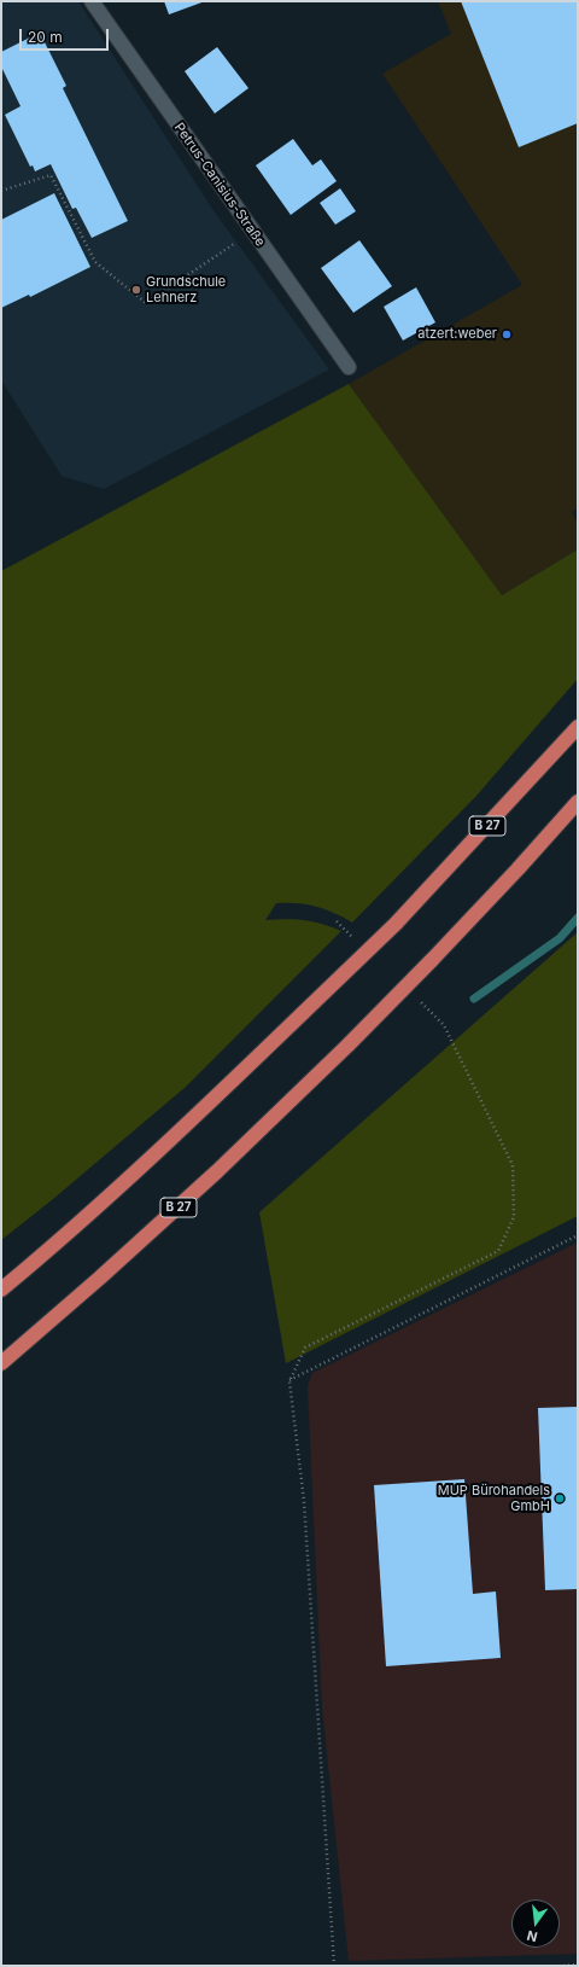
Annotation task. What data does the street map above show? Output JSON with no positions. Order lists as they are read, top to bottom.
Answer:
{
  "streets": {
    "highway": ["B 27"],
    "street": ["Petrus-Canisius-Straße"]
  },
  "places": ["Grundschule Lehnerz", "atzert:weber", "MUP Bürohandels GmbH"],
  "scale_bar": "20 m",
  "north": "bottom"
}
